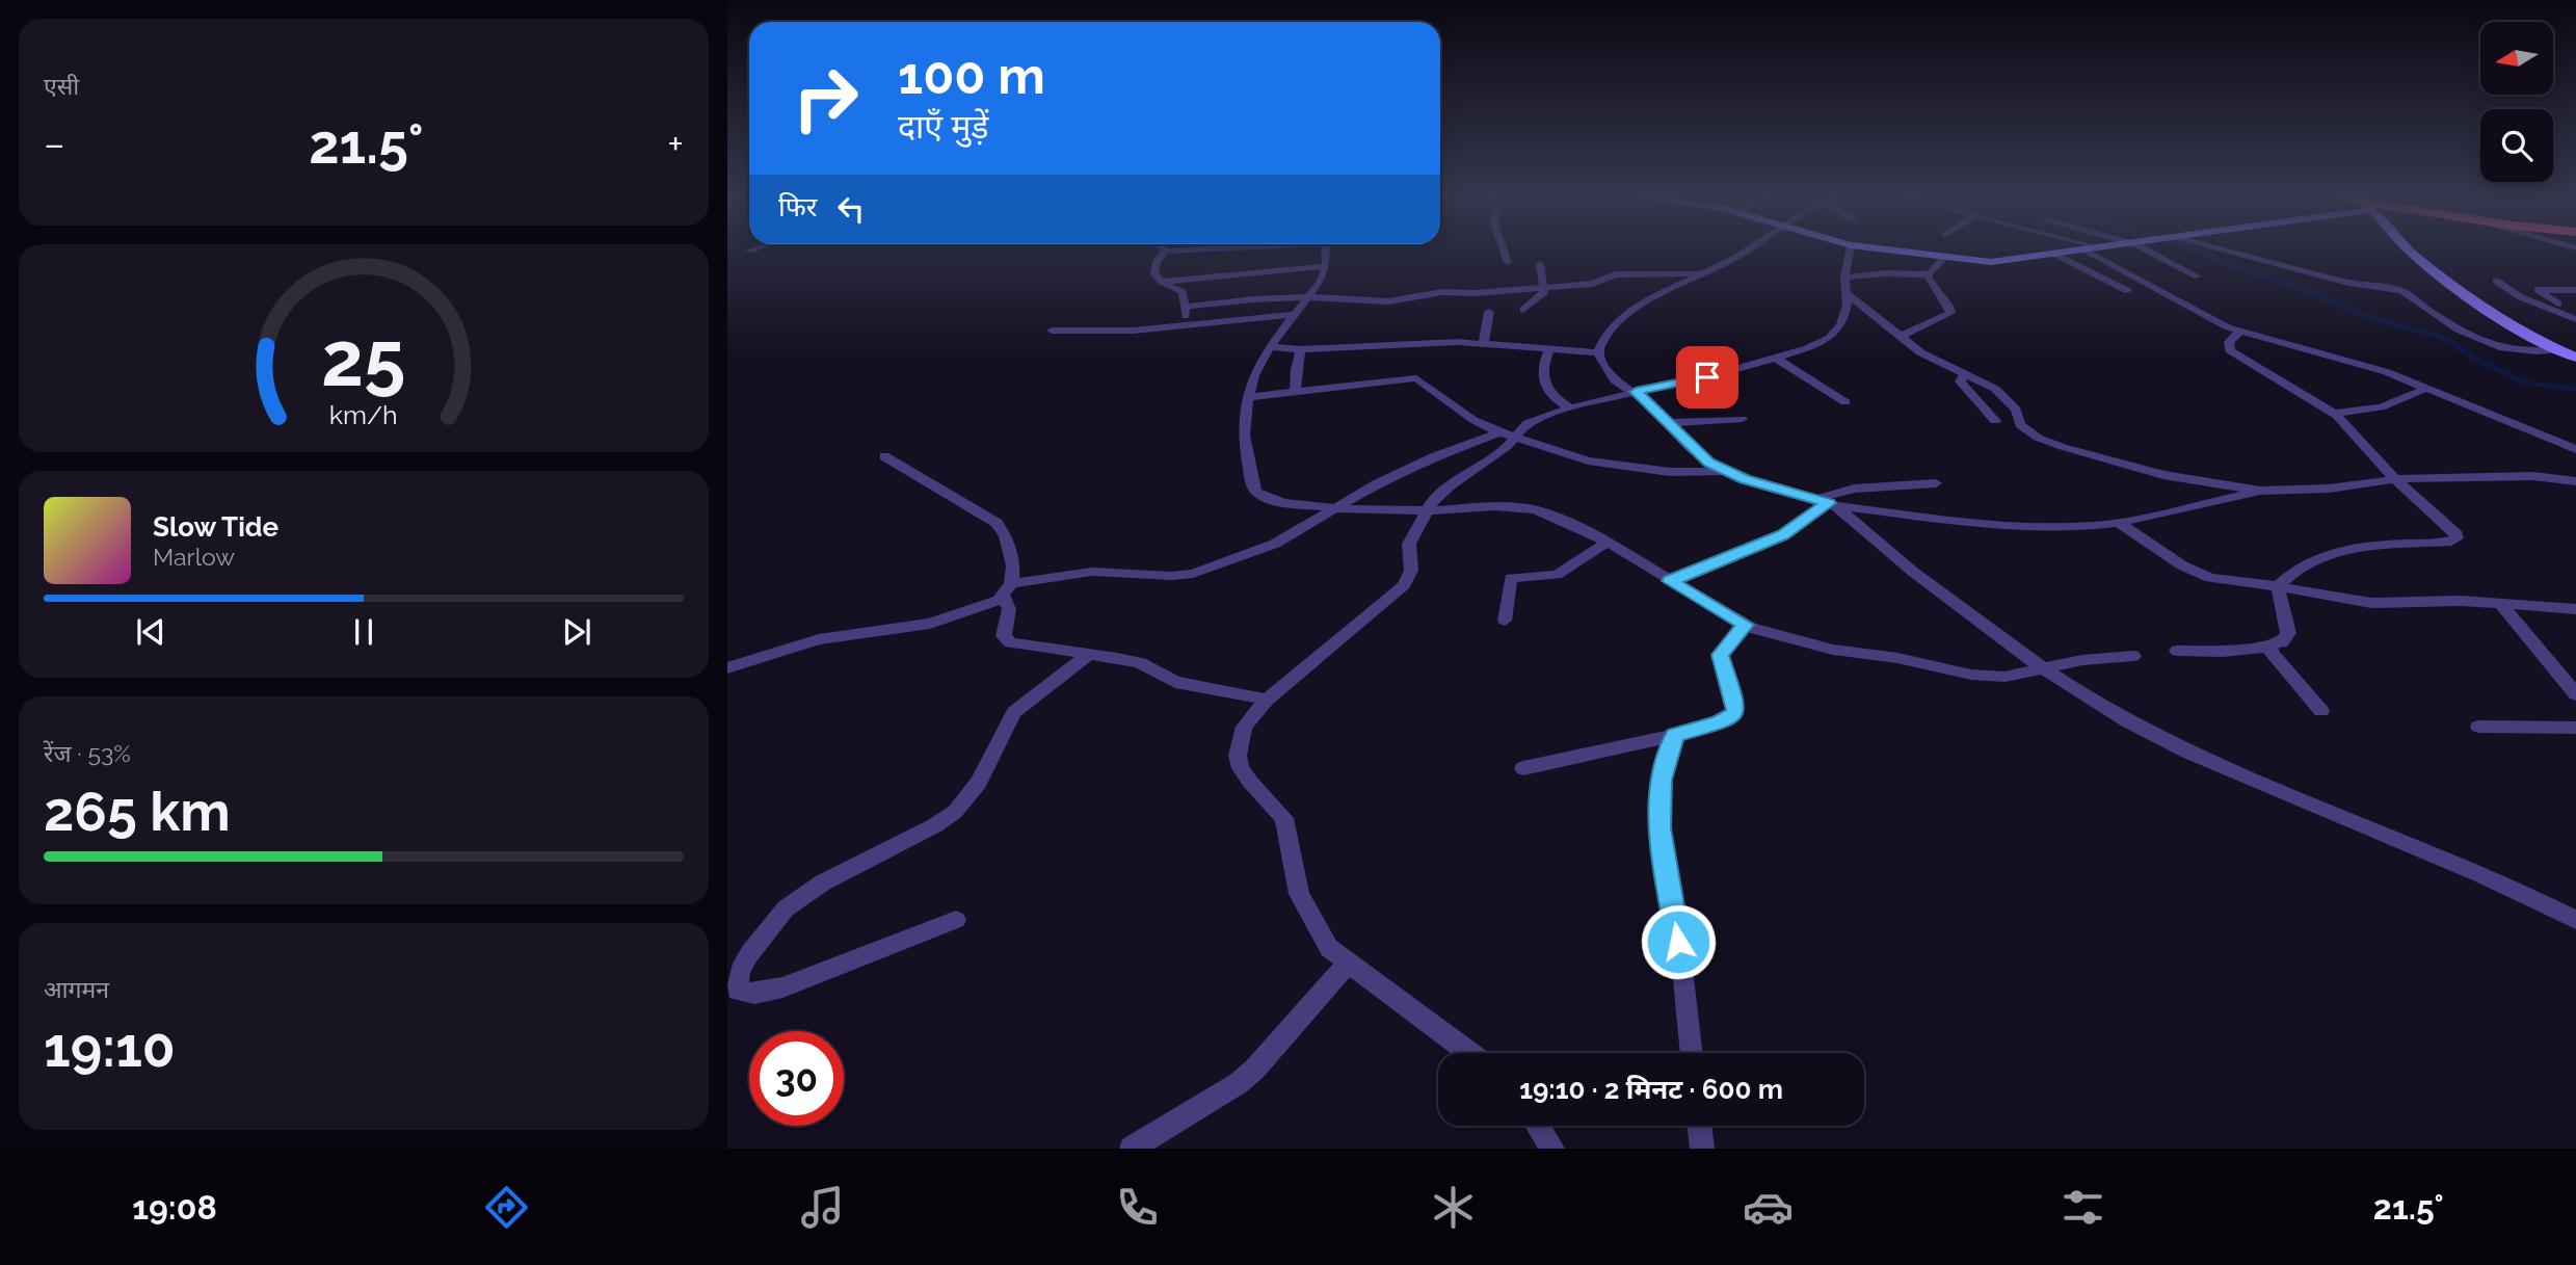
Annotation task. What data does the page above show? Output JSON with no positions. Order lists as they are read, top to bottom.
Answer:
{
  "north": "left",
  "page": {
    "tile": [
      "एसी",
      ["रेंज · 53%", "265 km"],
      ["आगमन", "19:10"]
    ],
    "turn": ["100 m", "दाएँ मुड़ें"],
    "heat": ["−", "21.5°", "+"],
    "then": "फिर",
    "song": ["Slow Tide", "Marlow"],
    "limit": "30",
    "trip": "19:10 · 2 मिनट · 600 m",
    "tabs": ["19:08", "21.5°"],
    "gauge": ["25", "km/h"]
  }
}
